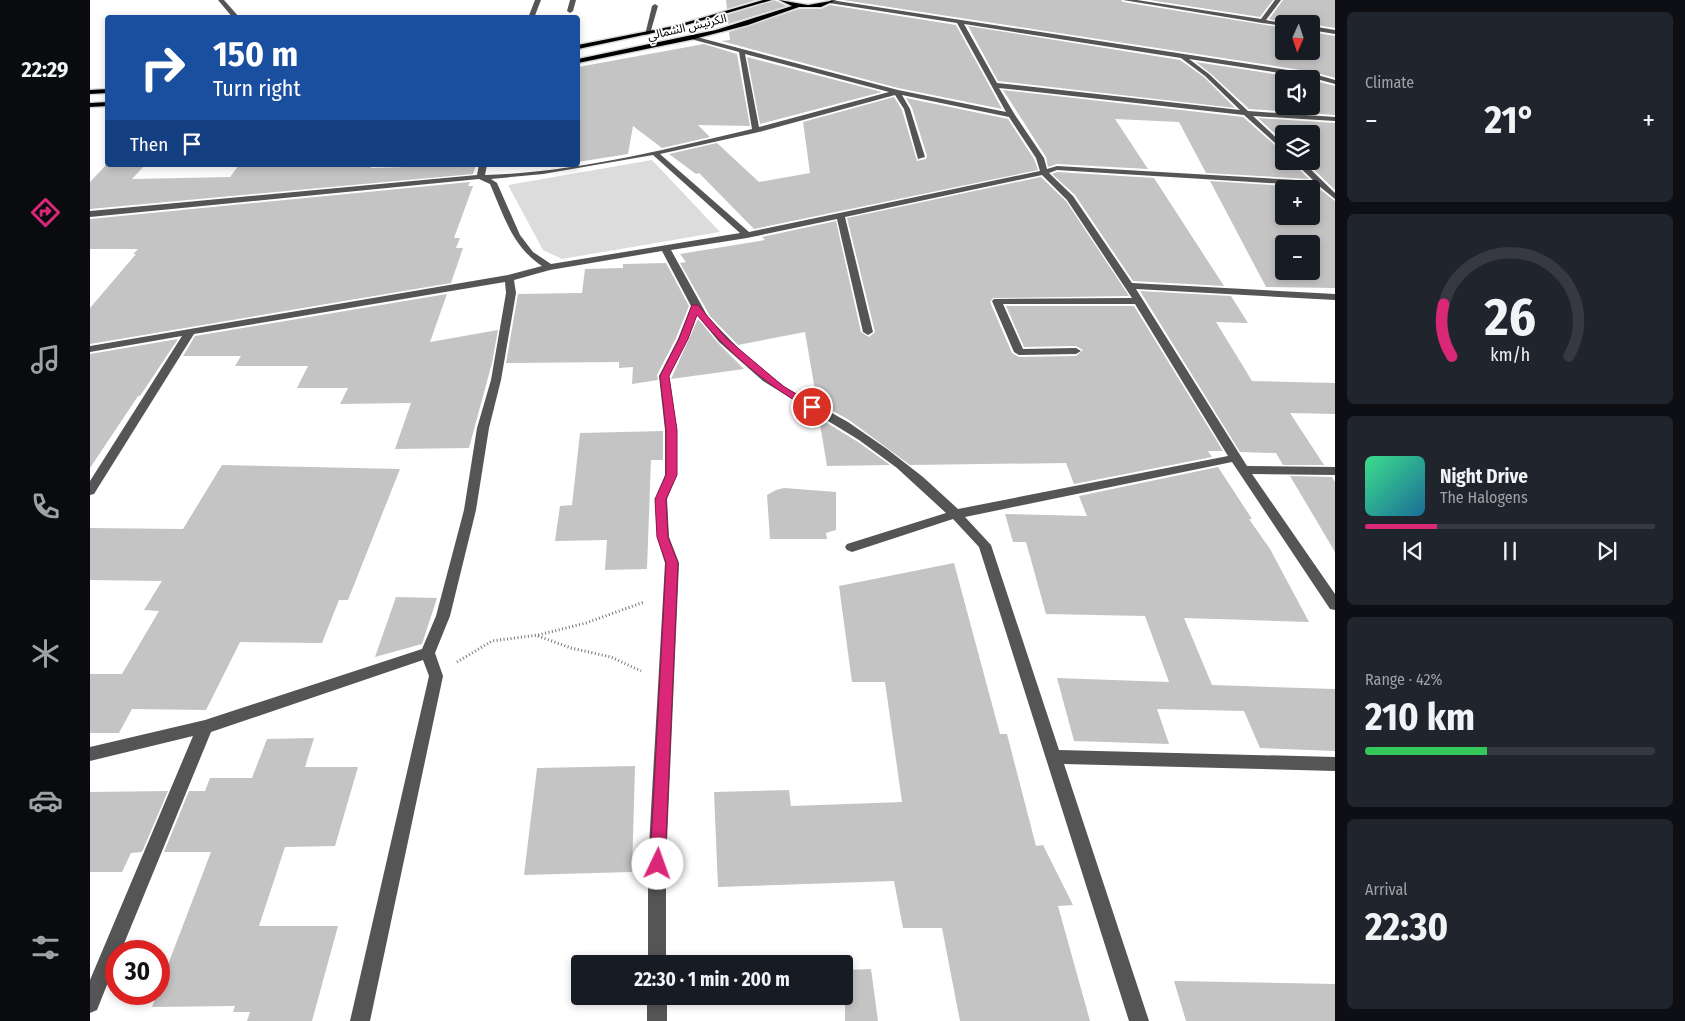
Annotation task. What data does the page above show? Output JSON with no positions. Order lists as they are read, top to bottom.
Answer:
{
  "streets": {
    "main road": ["الكرنيش الشمالي"]
  },
  "north": "bottom",
  "page": {
    "tabs": "22:29",
    "tile": [
      "Climate",
      ["Range · 42%", "210 km"],
      ["Arrival", "22:30"]
    ],
    "map_buttons": ["+", "−"],
    "turn": ["150 m", "Turn right"],
    "heat": ["−", "21°", "+"],
    "then": "Then",
    "song": ["Night Drive", "The Halogens"],
    "limit": "30",
    "trip": "22:30 · 1 min · 200 m",
    "gauge": ["26", "km/h"]
  }
}
